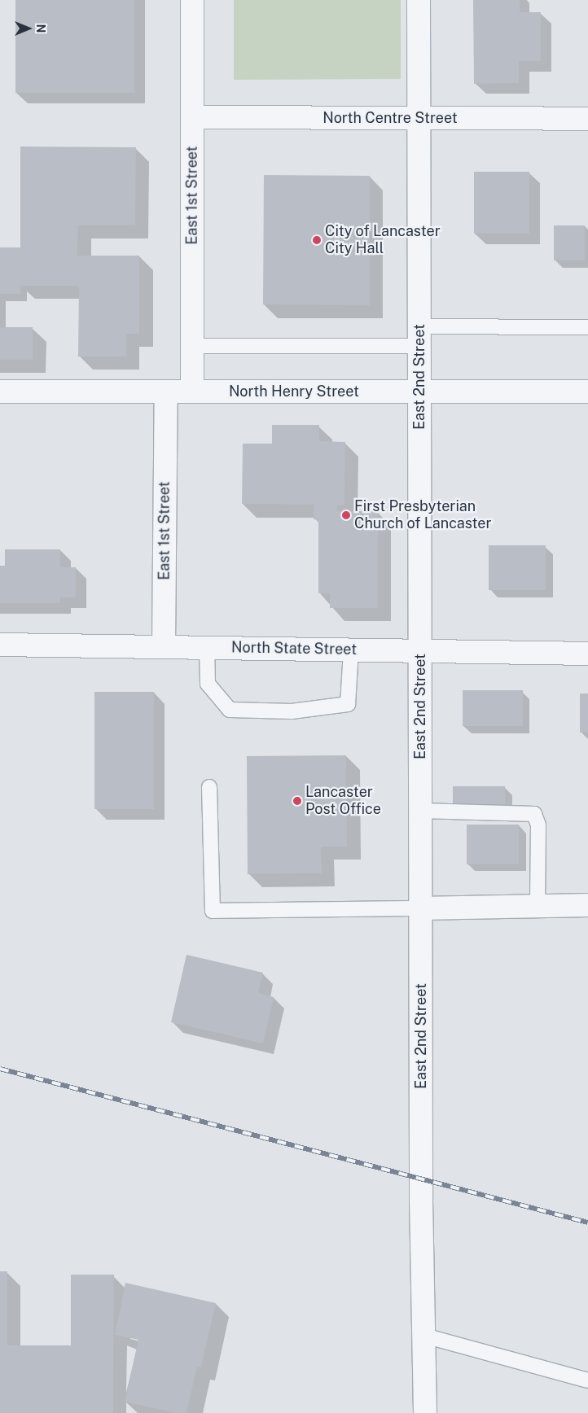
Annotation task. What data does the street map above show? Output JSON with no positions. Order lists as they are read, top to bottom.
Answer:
{
  "streets": {
    "street": [
      "North Centre Street",
      "East 1st Street",
      "East 2nd Street",
      "North Henry Street",
      "North State Street"
    ]
  },
  "crossings": [
    ["North Centre Street", "East 1st Street"],
    ["North Centre Street", "East 2nd Street"],
    ["East 1st Street", "North Henry Street"],
    ["East 1st Street", "North State Street"],
    ["East 2nd Street", "North Henry Street"],
    ["East 2nd Street", "North State Street"]
  ],
  "places": ["City of Lancaster City Hall", "First Presbyterian Church of Lancaster", "Lancaster Post Office"],
  "north": "right"
}
